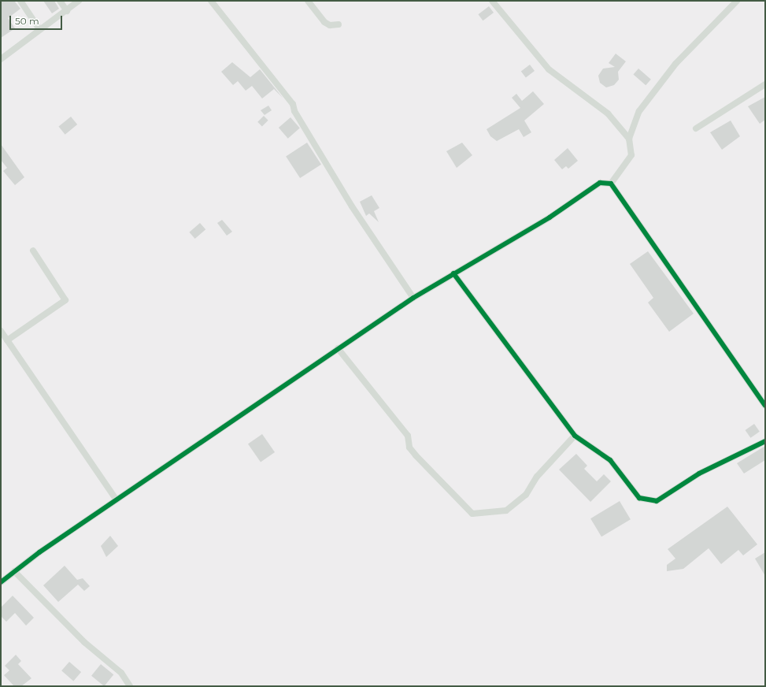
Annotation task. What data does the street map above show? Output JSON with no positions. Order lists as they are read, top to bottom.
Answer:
{
  "scale_bar": "50 m"
}
